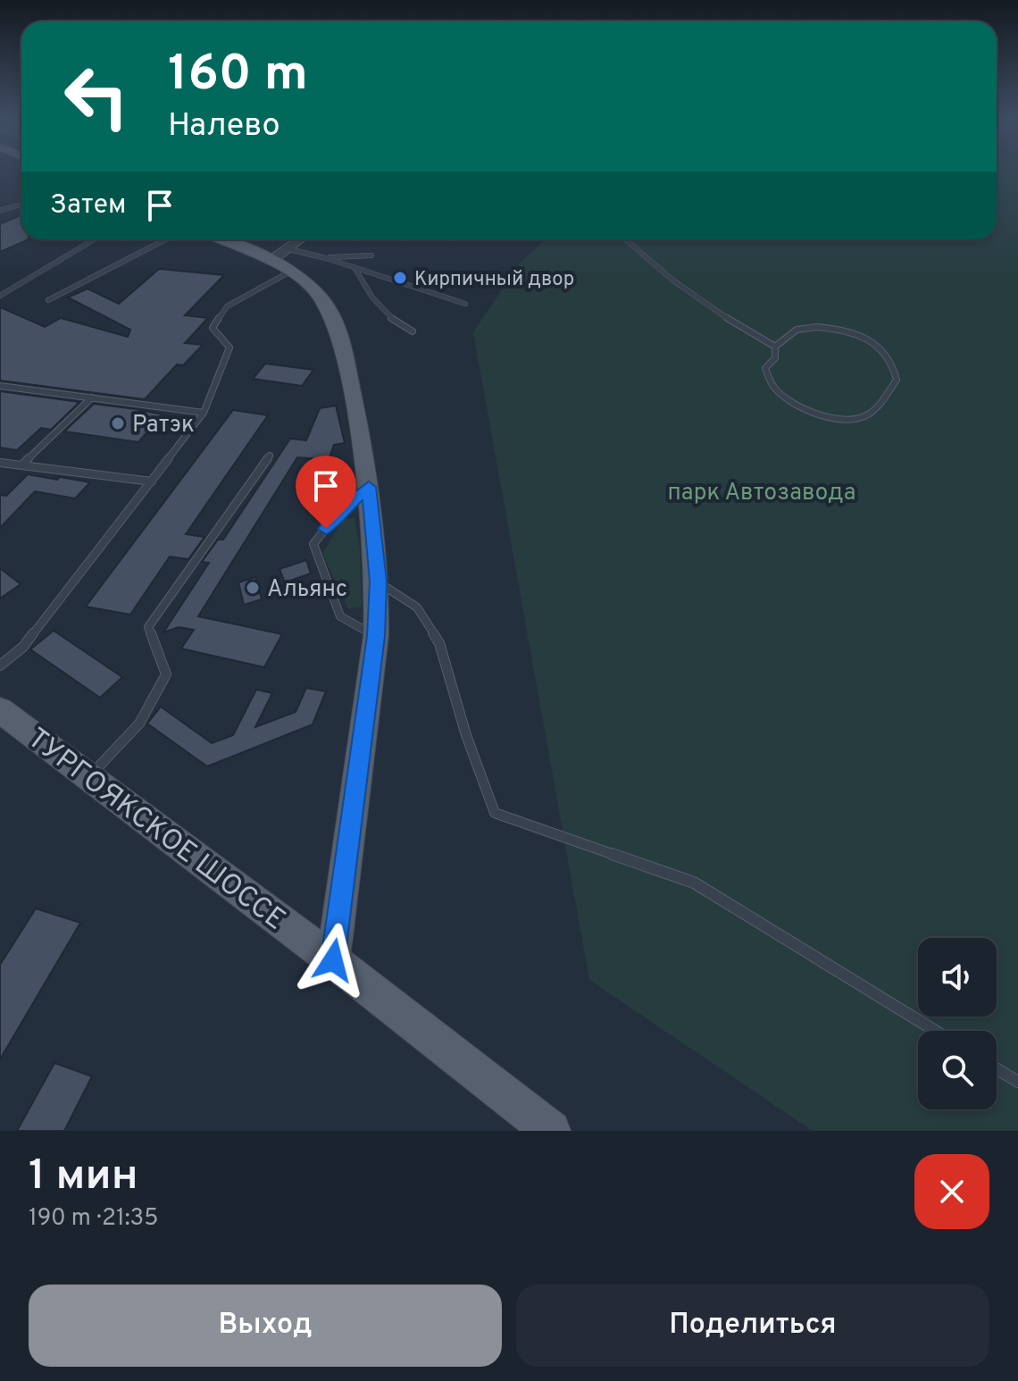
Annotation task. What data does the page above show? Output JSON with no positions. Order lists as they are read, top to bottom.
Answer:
{
  "streets": {
    "main road": ["ТУРГОЯКСКОЕ ШОССЕ"]
  },
  "parks": ["парк Автозавода"],
  "places": ["Кирпичный двор", "Ратэк", "Альянс"],
  "page": {
    "turn": ["160 m", "Налево"],
    "then": "Затем",
    "heading": ["1 мин", "190 m · 21:35"],
    "buttons": ["Выход", "Поделиться"]
  }
}
